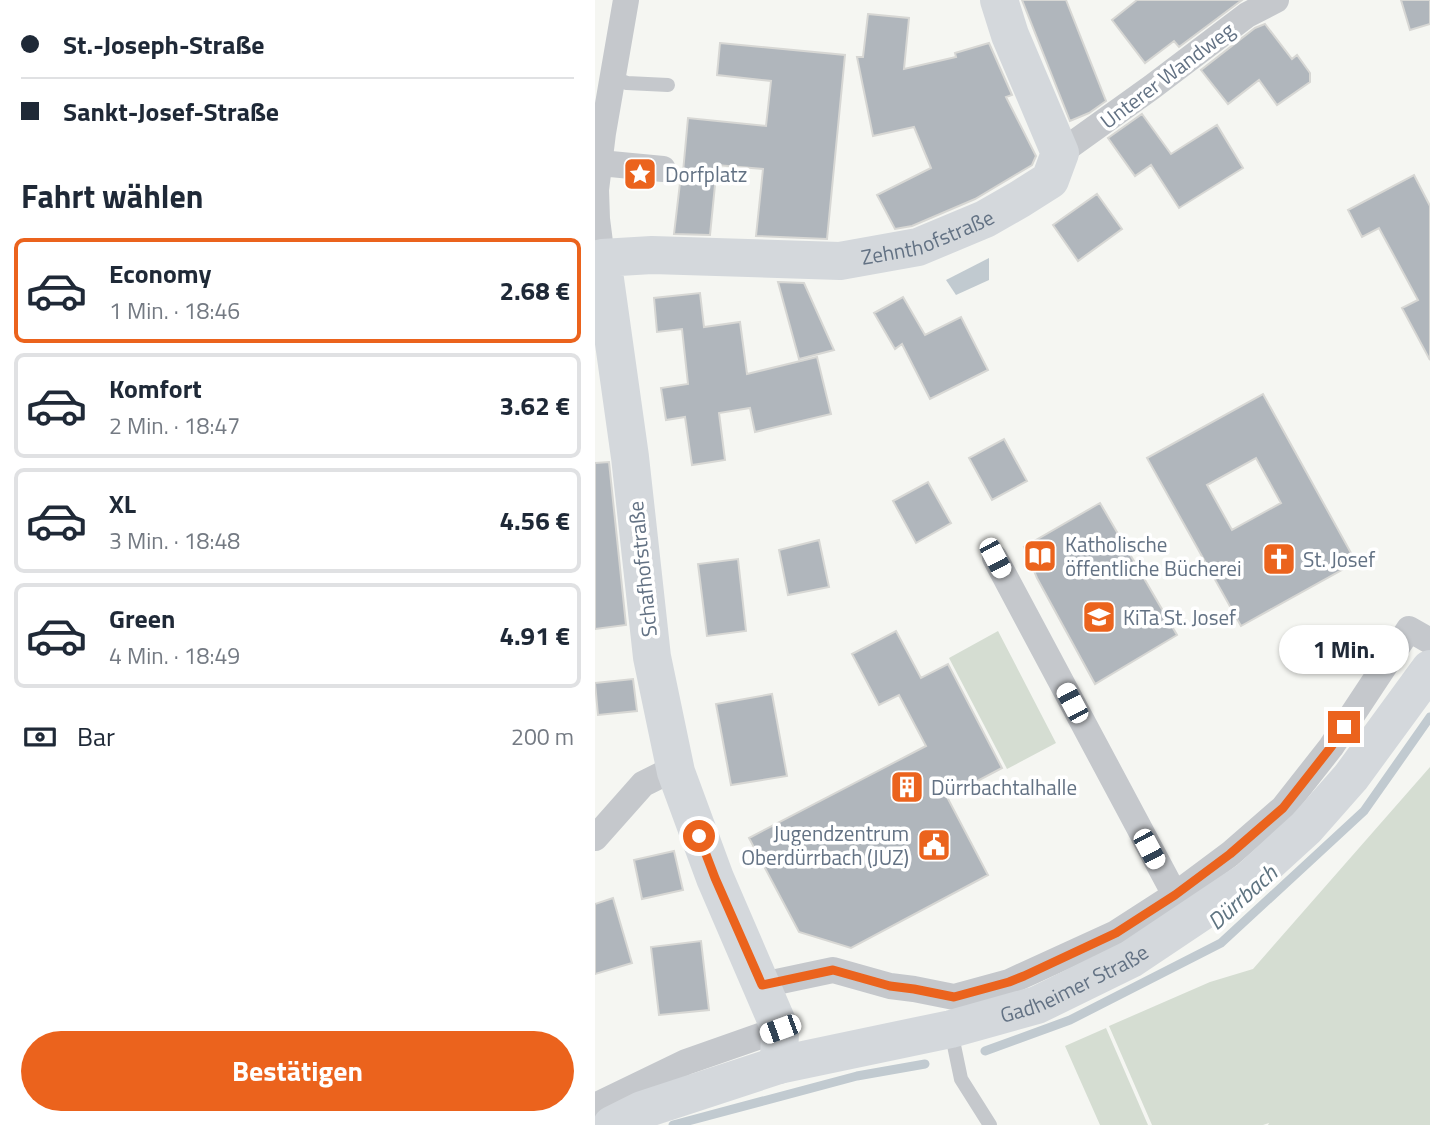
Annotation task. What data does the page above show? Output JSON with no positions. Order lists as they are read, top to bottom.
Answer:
{
  "streets": {
    "street": [
      "Unterer Wandweg",
      "Zehnthofstraße",
      "Schafhofstraße",
      "Gadheimer Straße"
    ]
  },
  "crossings": [
    ["Unterer Wandweg", "Zehnthofstraße"],
    ["Zehnthofstraße", "Schafhofstraße"],
    ["Schafhofstraße", "Gadheimer Straße"]
  ],
  "water": ["Dürrbach"],
  "places": {
    "place": ["Dorfplatz"],
    "library": ["Katholische öffentliche Bücherei"],
    "church": ["St. Josef"],
    "school or university": ["KiTa St. Josef"],
    "building": ["Dürrbachtalhalle"],
    "public building": ["Jugendzentrum Oberdürrbach (JUZ)"]
  },
  "page": {
    "banner": ["St.-Joseph-Straße", "Sankt-Josef-Straße"],
    "heading": "Fahrt wählen",
    "list": [
      {
        "name": "Economy",
        "note": "1 Min. · 18:46",
        "value": "2.68 €"
      },
      {
        "name": "Komfort",
        "note": "2 Min. · 18:47",
        "value": "3.62 €"
      },
      {
        "name": "XL",
        "note": "3 Min. · 18:48",
        "value": "4.56 €"
      },
      {
        "name": "Green",
        "note": "4 Min. · 18:49",
        "value": "4.91 €"
      }
    ],
    "bubble": "1 Min.",
    "pay": ["Bar", "200 m"],
    "buttons": "Bestätigen"
  }
}
